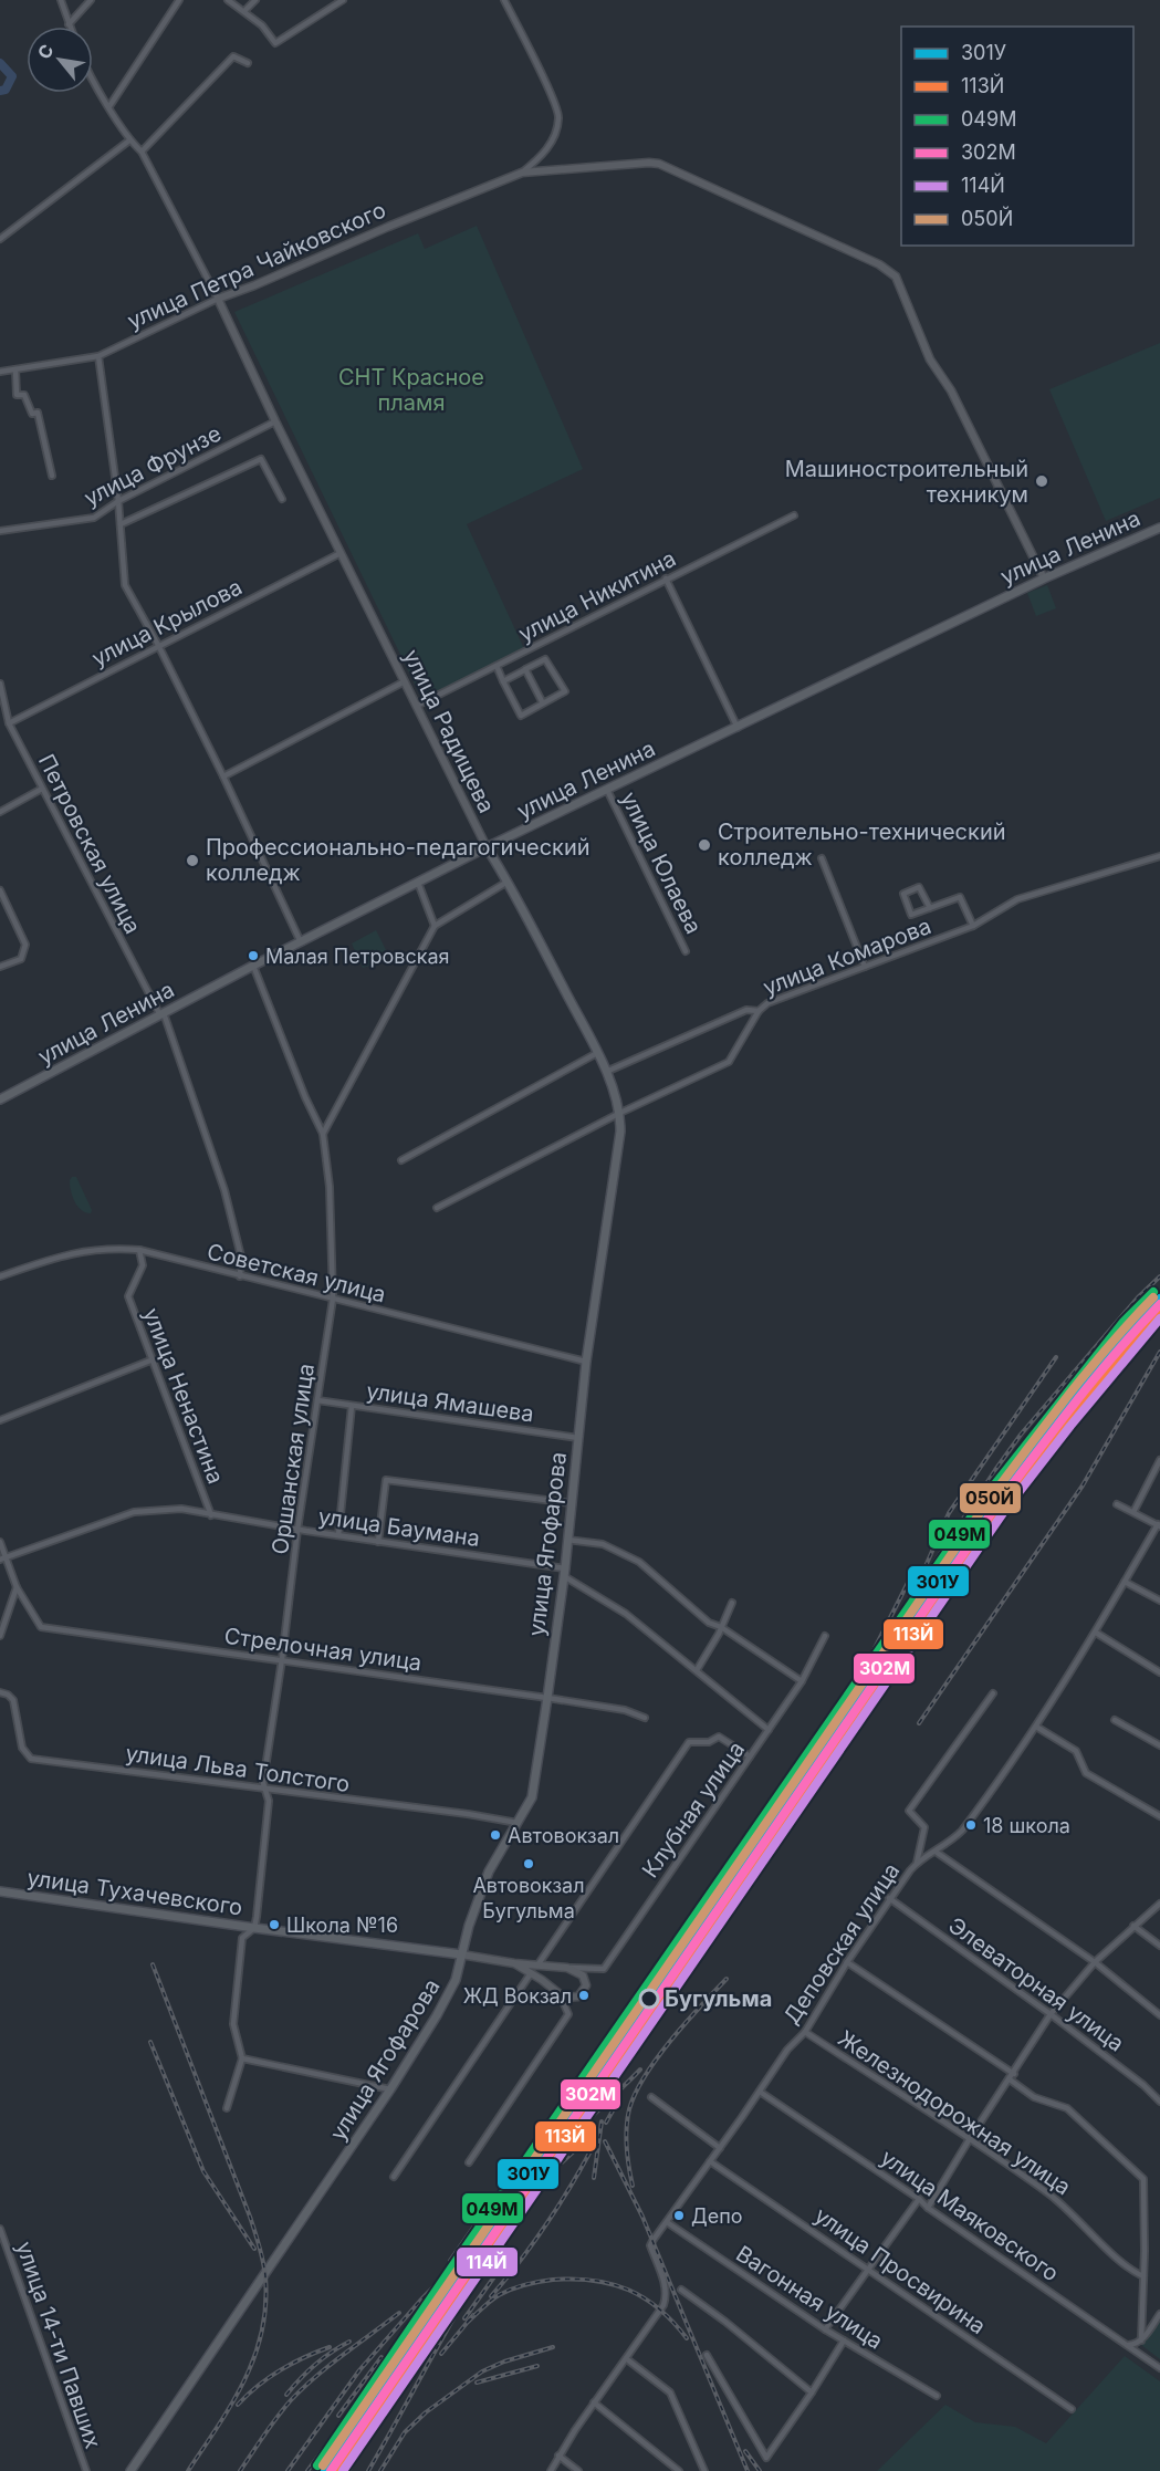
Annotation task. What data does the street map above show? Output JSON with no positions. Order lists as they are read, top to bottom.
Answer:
{
  "streets": {
    "main road": [
      "улица Ленина",
      "улица Радищева",
      "улица Ягофарова",
      "улица Тухачевского"
    ],
    "street": [
      "улица Петра Чайковского",
      "улица Фрунзе",
      "улица Никитина",
      "улица Крылова",
      "Петровская улица",
      "улица Юлаева",
      "улица Комарова",
      "Советская улица",
      "улица Ненастина",
      "улица Ямашева",
      "Оршанская улица",
      "улица Баумана",
      "Стрелочная улица",
      "улица Льва Толстого",
      "Клубная улица",
      "Деповская улица",
      "Элеваторная улица",
      "Железнодорожная улица",
      "улица Маяковского",
      "улица Просвирина",
      "Вагонная улица",
      "улица 14-ти Павших"
    ]
  },
  "crossings": [
    ["улица Петра Чайковского", "улица Ленина"],
    ["улица Петра Чайковского", "улица Радищева"],
    ["улица Фрунзе", "улица Радищева"],
    ["улица Ленина", "улица Радищева"],
    ["улица Ленина", "Петровская улица"],
    ["улица Ленина", "улица Юлаева"],
    ["улица Ленина", "Оршанская улица"],
    ["улица Никитина", "улица Радищева"],
    ["улица Крылова", "улица Радищева"],
    ["улица Крылова", "Петровская улица"],
    ["улица Радищева", "улица Комарова"],
    ["улица Радищева", "улица Ягофарова"],
    ["Петровская улица", "Советская улица"],
    ["Советская улица", "улица Ненастина"],
    ["Советская улица", "Оршанская улица"],
    ["Советская улица", "улица Ягофарова"],
    ["улица Ненастина", "улица Баумана"],
    ["улица Ямашева", "Оршанская улица"],
    ["улица Ямашева", "улица Ягофарова"],
    ["Оршанская улица", "улица Баумана"],
    ["Оршанская улица", "Стрелочная улица"],
    ["Оршанская улица", "улица Льва Толстого"],
    ["Оршанская улица", "улица Тухачевского"],
    ["улица Баумана", "улица Ягофарова"],
    ["улица Ягофарова", "Стрелочная улица"],
    ["улица Ягофарова", "улица Льва Толстого"],
    ["улица Ягофарова", "улица Тухачевского"],
    ["Деповская улица", "Элеваторная улица"],
    ["Деповская улица", "Железнодорожная улица"],
    ["Деповская улица", "улица Маяковского"],
    ["Деповская улица", "улица Просвирина"],
    ["Деповская улица", "Вагонная улица"]
  ],
  "parks": ["СНТ Красное пламя"],
  "places": [
    "Машиностроительный техникум",
    "Строительно-технический колледж",
    "Профессионально-педагогический колледж",
    "Малая Петровская",
    "18 школа",
    "Автовокзал",
    "Автовокзал Бугульма",
    "Школа №16",
    "ЖД Вокзал",
    "Бугульма",
    "Депо"
  ],
  "lines": [
    "transit line 049М",
    "transit line 050Й",
    "transit line 301У",
    "transit line 302М",
    "transit line 113Й",
    "transit line 114Й"
  ],
  "legend": [
    "301У",
    "113Й",
    "049М",
    "302М",
    "114Й",
    "050Й"
  ],
  "north": "top left"
}
